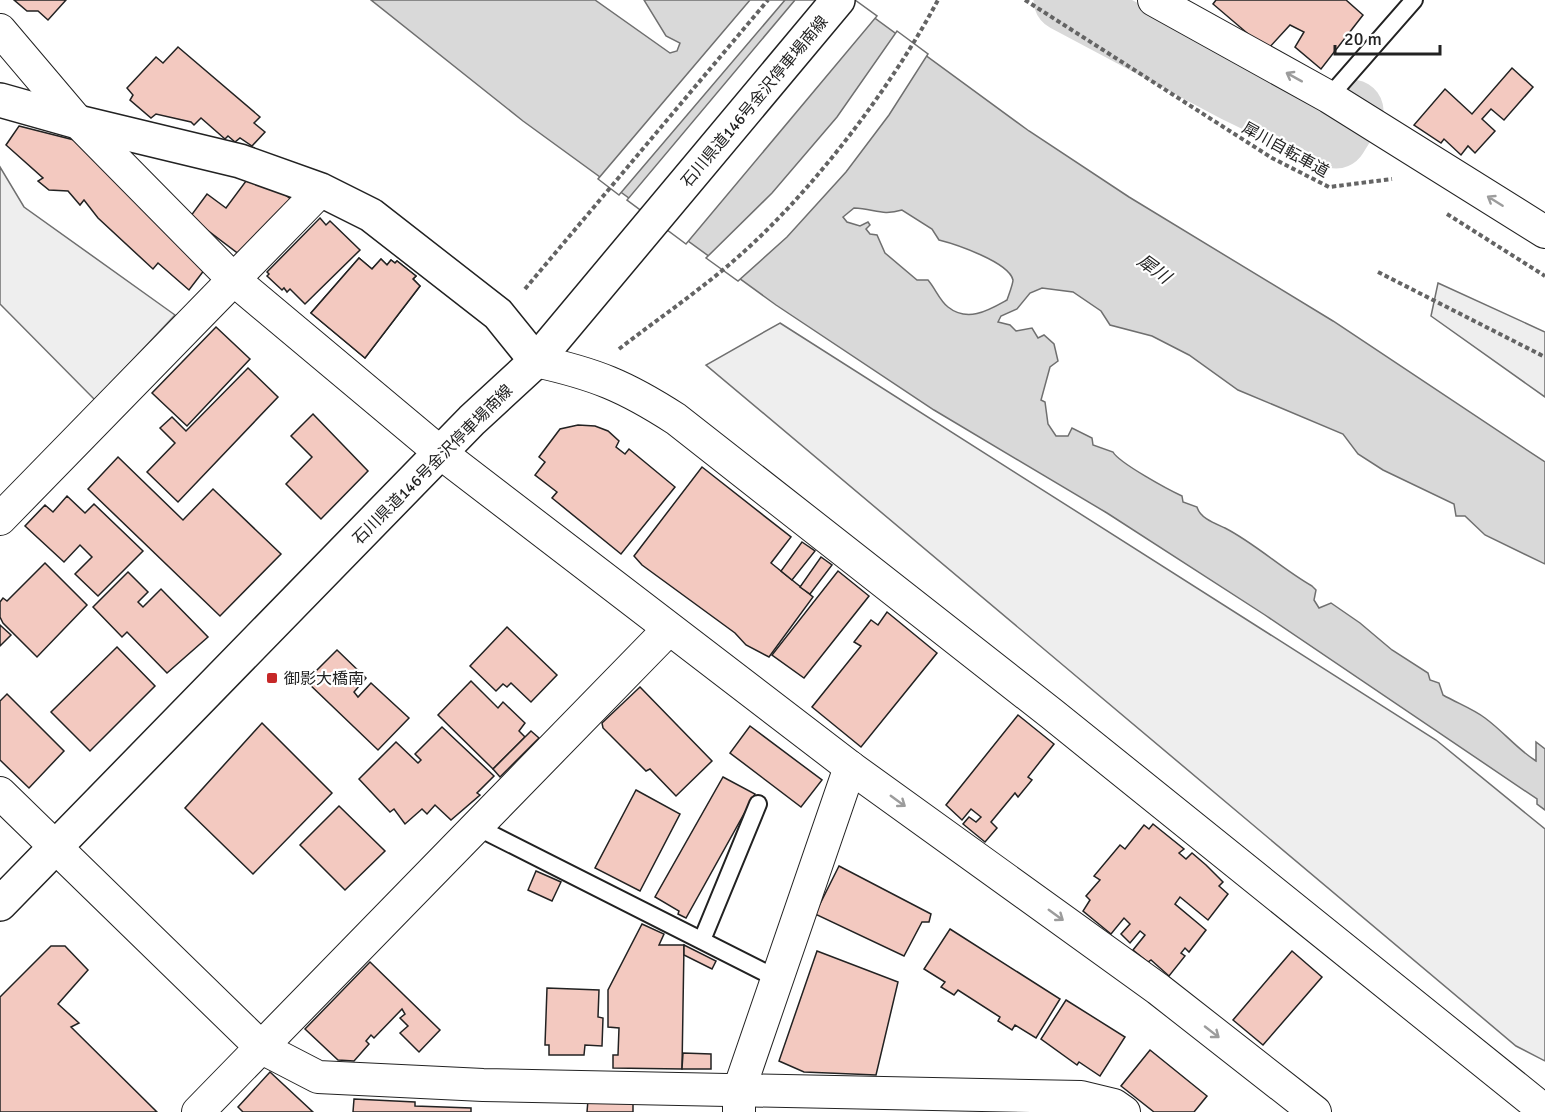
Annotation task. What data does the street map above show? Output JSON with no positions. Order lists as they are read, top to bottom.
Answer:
{
  "streets": {
    "main road": ["石川県道146号金沢停車場南線"],
    "path": ["犀川自転車道"]
  },
  "water": ["犀川"],
  "places": {
    "transit": ["御影大橋南"]
  },
  "scale_bar": "20 m"
}
